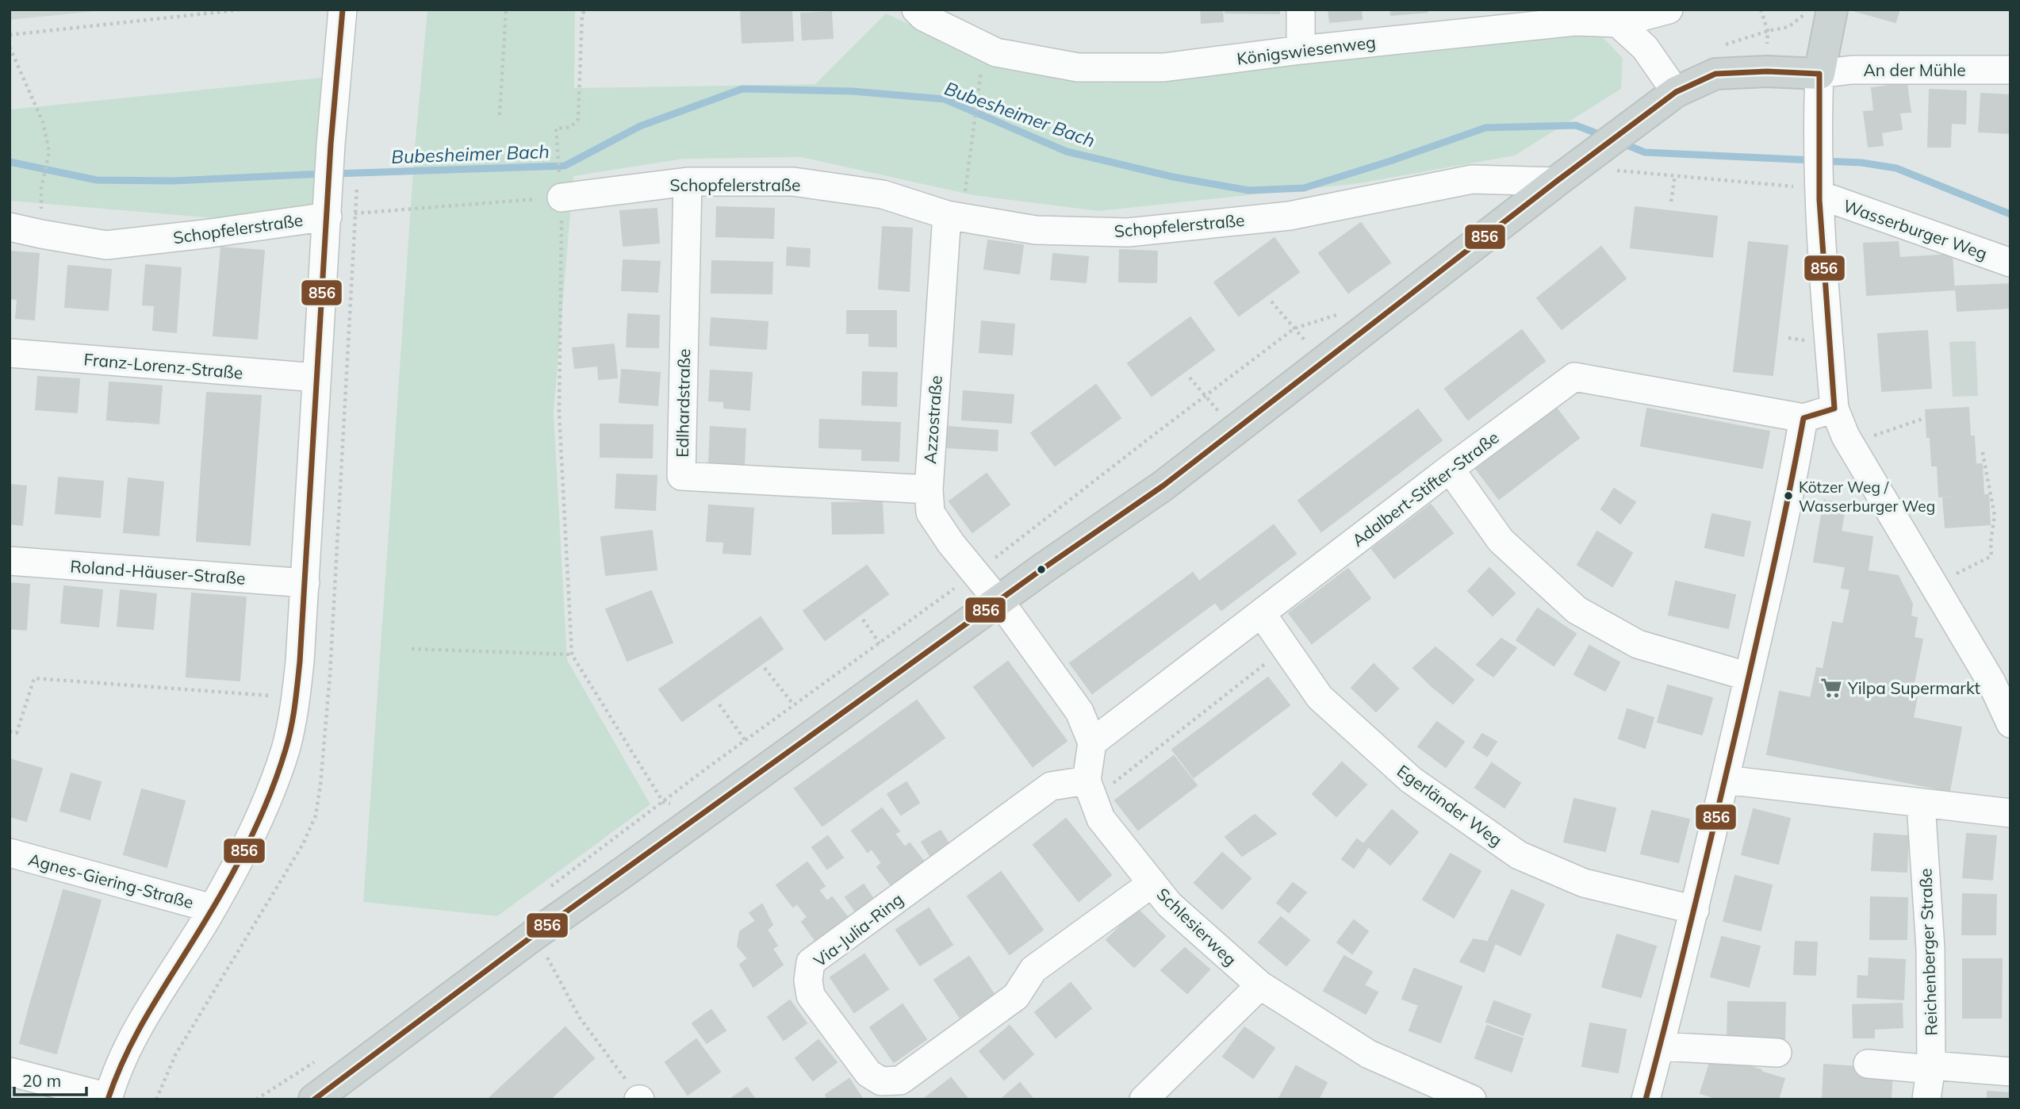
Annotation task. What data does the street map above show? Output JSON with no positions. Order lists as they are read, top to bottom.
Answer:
{
  "streets": {
    "street": [
      "Königswiesenweg",
      "An der Mühle",
      "Schopfelerstraße",
      "Wasserburger Weg",
      "Franz-Lorenz-Straße",
      "Edlhardstraße",
      "Azzostraße",
      "Adalbert-Stifter-Straße",
      "Roland-Häuser-Straße",
      "Egerländer Weg",
      "Agnes-Giering-Straße",
      "Schlesierweg",
      "Via-Julia-Ring",
      "Reichenberger Straße"
    ]
  },
  "crossings": [
    ["An der Mühle", "Wasserburger Weg"],
    ["Schopfelerstraße", "Edlhardstraße"],
    ["Schopfelerstraße", "Azzostraße"],
    ["Edlhardstraße", "Azzostraße"],
    ["Adalbert-Stifter-Straße", "Egerländer Weg"],
    ["Schlesierweg", "Via-Julia-Ring"]
  ],
  "water": ["Bubesheimer Bach"],
  "places": {
    "other": ["Kötzer Weg / Wasserburger Weg"],
    "supermarket": ["Yilpa Supermarkt"]
  },
  "lines": ["transit line 856"],
  "scale_bar": "20 m"
}
